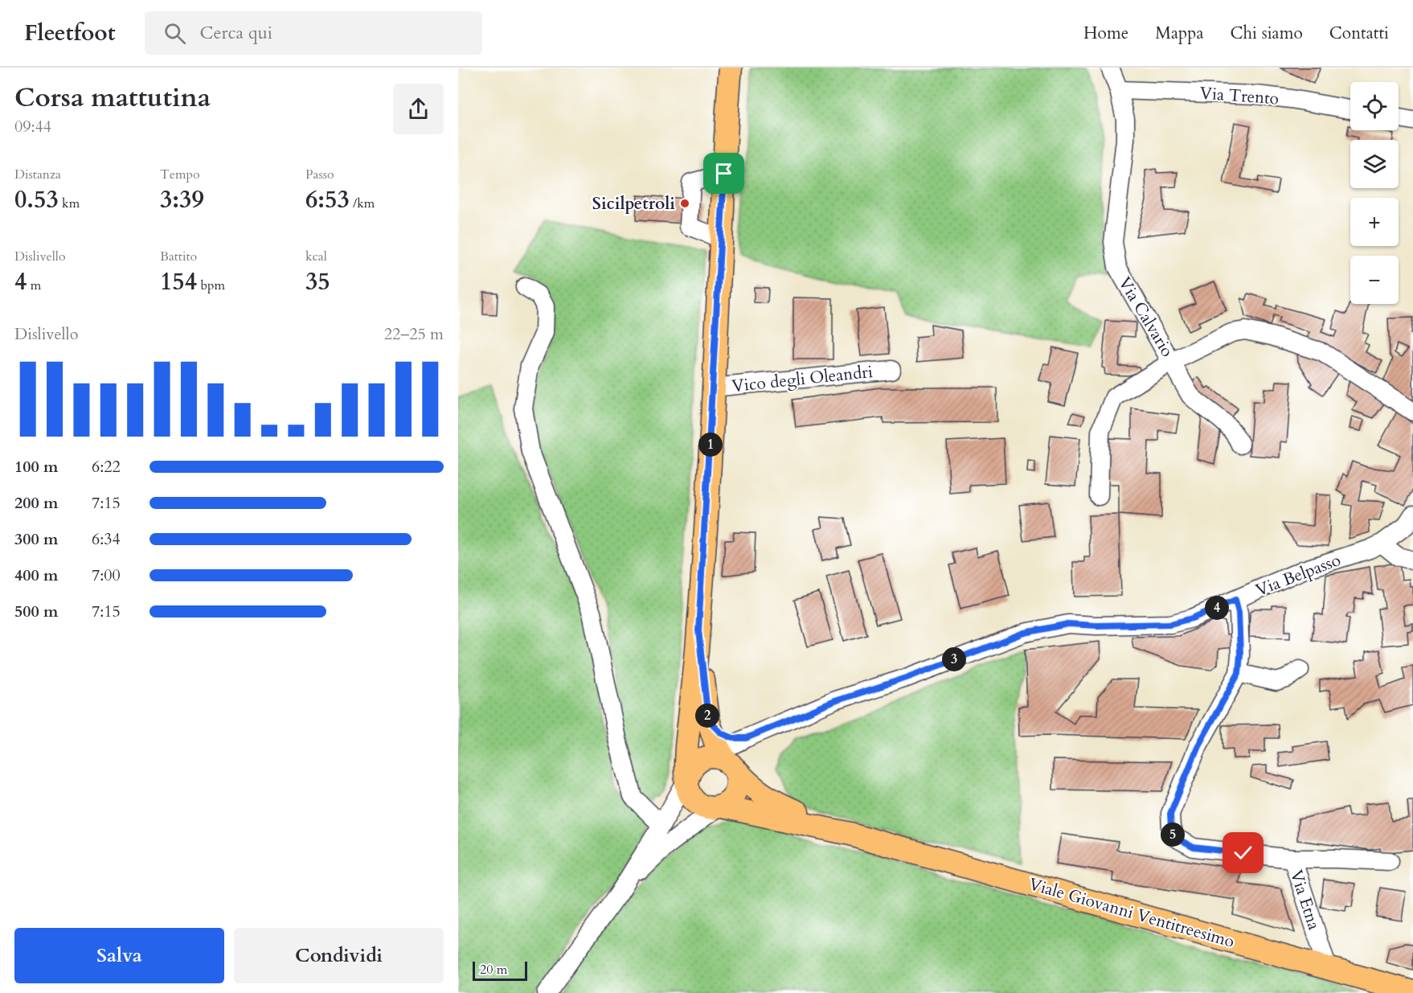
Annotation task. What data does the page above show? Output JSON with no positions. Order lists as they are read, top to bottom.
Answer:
{
  "streets": {
    "main road": ["Viale Giovanni Ventitreesimo"],
    "street": [
      "Via Trento",
      "Via Calvario",
      "Vico degli Oleandri",
      "Via Belpasso",
      "Via Etna"
    ]
  },
  "crossings": [
    ["Via Trento", "Via Calvario"],
    ["Via Belpasso", "Via Etna"],
    ["Via Etna", "Viale Giovanni Ventitreesimo"]
  ],
  "places": ["Sicilpetroli"],
  "scale_bar": "20 m",
  "page": {
    "header": "Fleetfoot",
    "search": "Cerca qui",
    "nav": [
      "Home",
      "Mappa",
      "Chi siamo",
      "Contatti"
    ],
    "heading": ["Corsa mattutina", "09:44"],
    "map_buttons": ["+", "−"],
    "stats": [
      ["Distanza", "0.53 km"],
      ["Tempo", "3:39"],
      ["Passo", "6:53 /km"],
      ["Dislivello", "4 m"],
      ["Battito", "154 bpm"],
      ["kcal", "35"]
    ],
    "chart": ["Dislivello", "22–25 m"],
    "pins": [
      "1",
      "4",
      "3",
      "2",
      "5"
    ],
    "list": [
      {
        "name": "100 m",
        "note": "6:22"
      },
      {
        "name": "200 m",
        "note": "7:15"
      },
      {
        "name": "300 m",
        "note": "6:34"
      },
      {
        "name": "400 m",
        "note": "7:00"
      },
      {
        "name": "500 m",
        "note": "7:15"
      }
    ],
    "buttons": ["Salva", "Condividi"],
    "scale": "20 m"
  }
}
